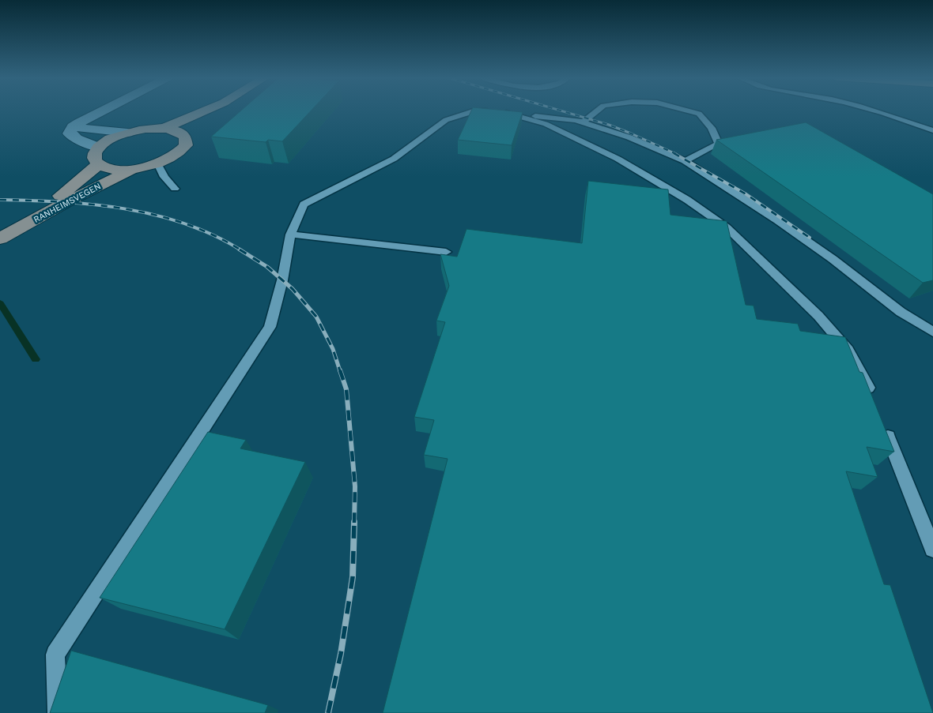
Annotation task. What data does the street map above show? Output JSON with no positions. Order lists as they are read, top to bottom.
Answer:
{
  "streets": {
    "street": ["RANHEIMSVEGEN"]
  }
}
